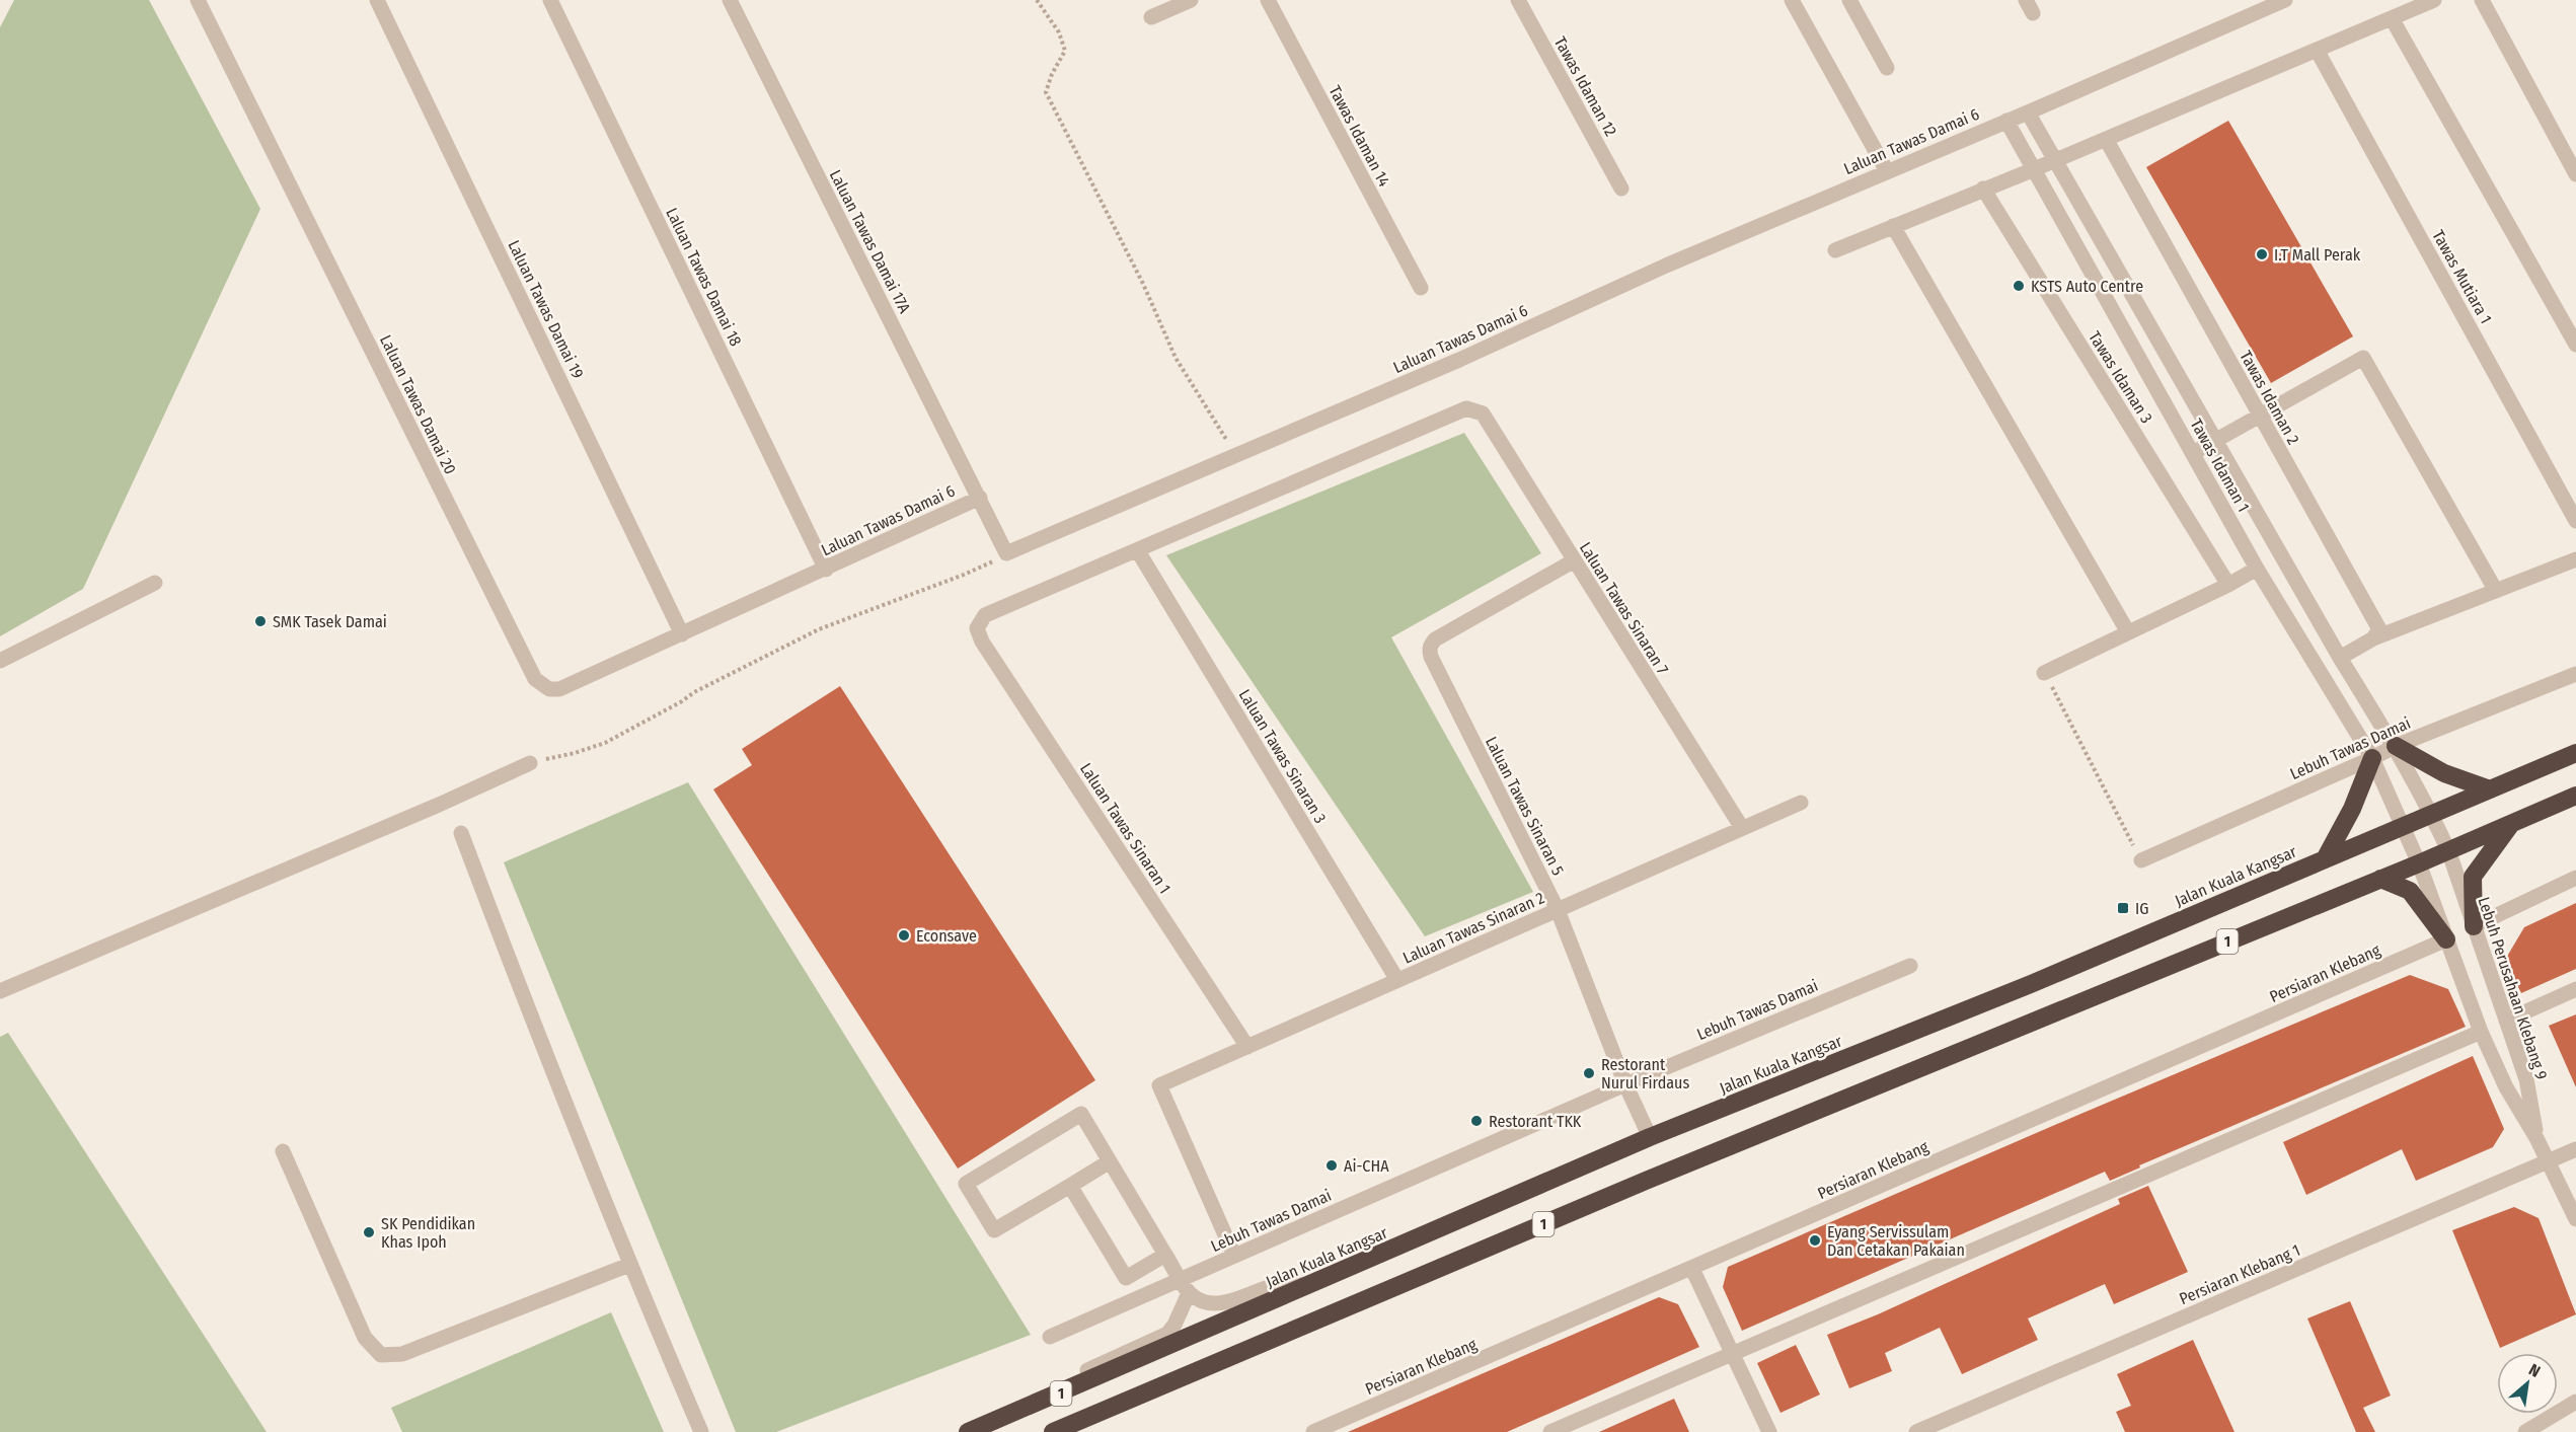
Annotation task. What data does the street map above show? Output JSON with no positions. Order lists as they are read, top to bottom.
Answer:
{
  "streets": {
    "highway": ["Jalan Kuala Kangsar", "1"],
    "street": [
      "Tawas Idaman 12",
      "Tawas Idaman 14",
      "Laluan Tawas Damai 6",
      "Laluan Tawas Damai 17A",
      "Laluan Tawas Damai 18",
      "Tawas Mutiara 1",
      "Laluan Tawas Damai 19",
      "Tawas Idaman 3",
      "Tawas Idaman 2",
      "Laluan Tawas Damai 20",
      "Tawas Idaman 1",
      "Laluan Tawas Sinaran 7",
      "Lebuh Tawas Damai",
      "Laluan Tawas Sinaran 3",
      "Laluan Tawas Sinaran 5",
      "Laluan Tawas Sinaran 1",
      "Laluan Tawas Sinaran 2",
      "Persiaran Klebang",
      "Lebuh Perusahaan Klebang 9",
      "Persiaran Klebang 1"
    ]
  },
  "crossings": [
    ["Laluan Tawas Damai 6", "Laluan Tawas Damai 17A"],
    ["Laluan Tawas Damai 6", "Laluan Tawas Damai 18"],
    ["Laluan Tawas Damai 6", "Laluan Tawas Damai 19"],
    ["Laluan Tawas Damai 6", "Laluan Tawas Damai 20"],
    ["Laluan Tawas Damai 6", "Tawas Idaman 1"],
    ["Laluan Tawas Damai 19", "Laluan Tawas Damai 20"],
    ["Tawas Idaman 1", "Lebuh Tawas Damai"],
    ["Tawas Idaman 1", "Jalan Kuala Kangsar"],
    ["Tawas Idaman 1", "1"],
    ["Tawas Idaman 1", "Lebuh Perusahaan Klebang 9"],
    ["Laluan Tawas Sinaran 7", "Laluan Tawas Sinaran 3"],
    ["Laluan Tawas Sinaran 7", "Laluan Tawas Sinaran 5"],
    ["Laluan Tawas Sinaran 7", "Laluan Tawas Sinaran 1"],
    ["Laluan Tawas Sinaran 7", "Laluan Tawas Sinaran 2"],
    ["Lebuh Tawas Damai", "Laluan Tawas Sinaran 5"],
    ["Lebuh Tawas Damai", "Laluan Tawas Sinaran 2"],
    ["Laluan Tawas Sinaran 3", "Laluan Tawas Sinaran 1"],
    ["Laluan Tawas Sinaran 3", "Laluan Tawas Sinaran 2"],
    ["Laluan Tawas Sinaran 5", "Jalan Kuala Kangsar"],
    ["Laluan Tawas Sinaran 5", "Laluan Tawas Sinaran 2"],
    ["Laluan Tawas Sinaran 1", "Laluan Tawas Sinaran 2"],
    ["Jalan Kuala Kangsar", "Lebuh Perusahaan Klebang 9"],
    ["1", "Lebuh Perusahaan Klebang 9"],
    ["Persiaran Klebang", "Lebuh Perusahaan Klebang 9"],
    ["Lebuh Perusahaan Klebang 9", "Persiaran Klebang 1"]
  ],
  "places": {
    "other": [
      "I.T Mall Perak",
      "KSTS Auto Centre",
      "SMK Tasek Damai",
      "Econsave",
      "Restorant Nurul Firdaus",
      "Restorant TKK",
      "Ai-CHA",
      "SK Pendidikan Khas Ipoh",
      "Eyang Servissulam Dan Cetakan Pakaian"
    ],
    "transit": ["IG"]
  },
  "north": "top right"
}
